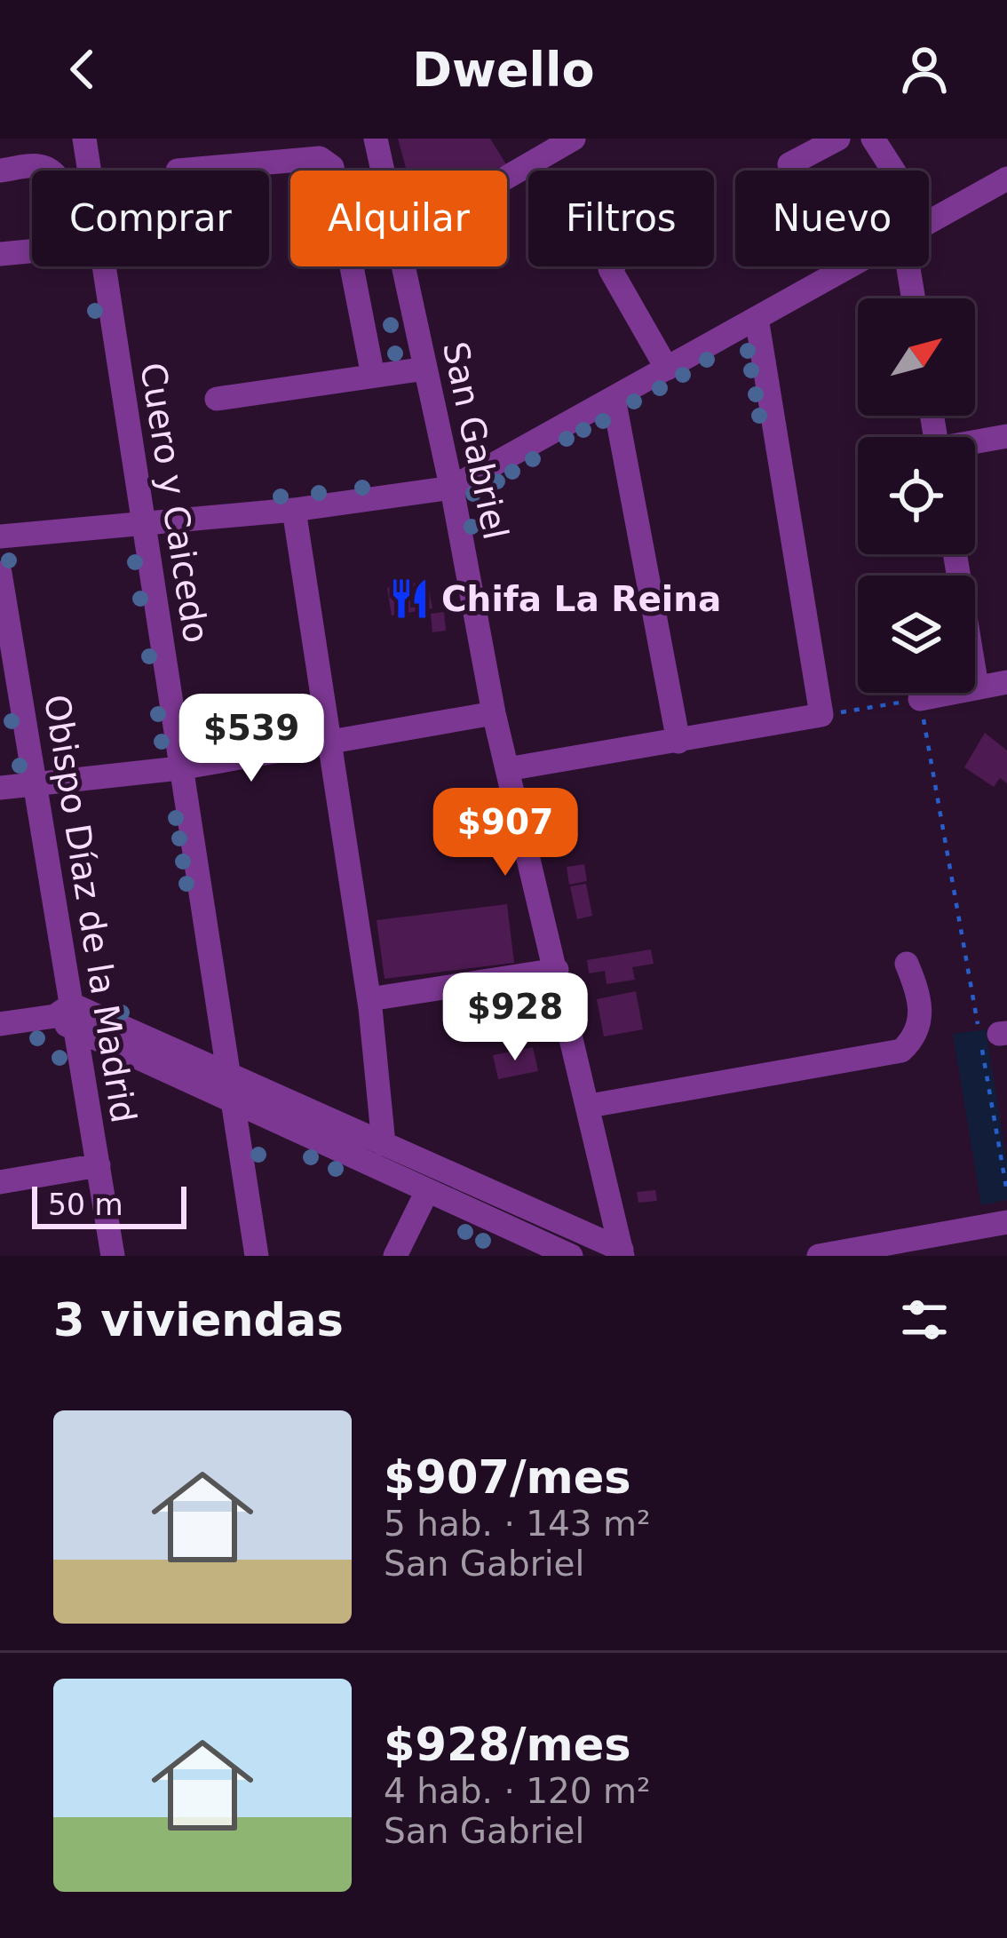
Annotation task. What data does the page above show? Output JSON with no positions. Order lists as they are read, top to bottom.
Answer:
{
  "streets": {
    "street": ["San Gabriel", "Cuero y Caicedo", "Obispo Díaz de la Madrid"]
  },
  "places": {
    "restaurant": ["Chifa La Reina"]
  },
  "scale_bar": "50 m",
  "north": "top right",
  "page": {
    "header": "Dwello",
    "chip": [
      "Comprar",
      "Alquilar",
      "Filtros",
      "Nuevo"
    ],
    "price": ["$539", "$907", "$928"],
    "scale": "50 m",
    "heading": "3 viviendas",
    "list": [
      {
        "name": "$907/mes",
        "note": "5 hab. · 143 m² · San Gabriel"
      },
      {
        "name": "$928/mes",
        "note": "4 hab. · 120 m² · San Gabriel"
      }
    ]
  }
}
